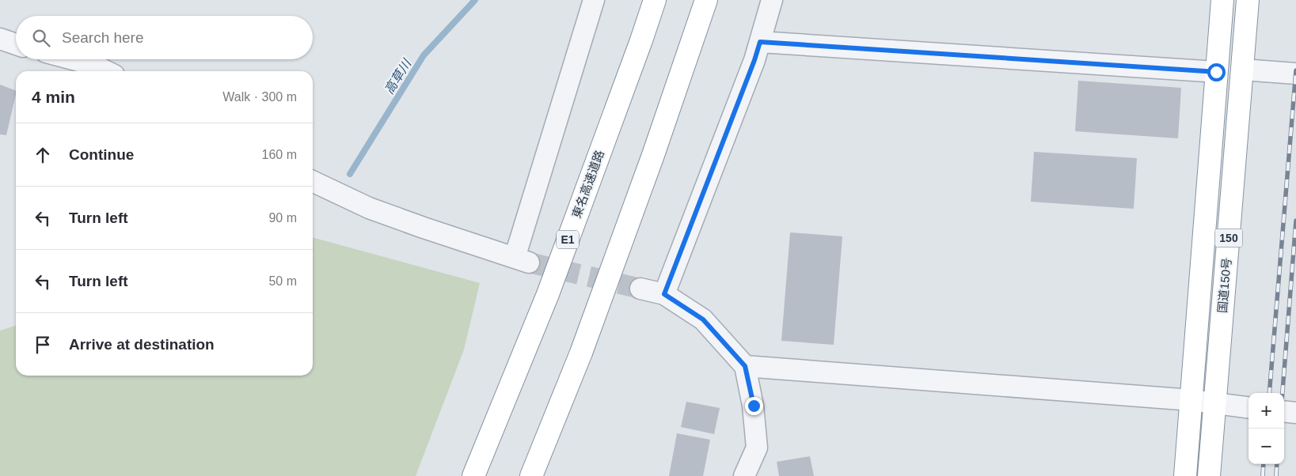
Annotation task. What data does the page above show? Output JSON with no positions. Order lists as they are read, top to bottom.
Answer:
{
  "streets": {
    "highway": [
      "東名高速道路",
      "150",
      "E1",
      "国道150号"
    ]
  },
  "water": ["高草川"],
  "page": {
    "search": "Search here",
    "heading": ["4 min", "Walk · 300 m"],
    "list": [
      ["Continue", "160 m"],
      ["Turn left", "90 m"],
      ["Turn left", "50 m"],
      "Arrive at destination"
    ],
    "map_buttons": ["+", "−"]
  }
}
